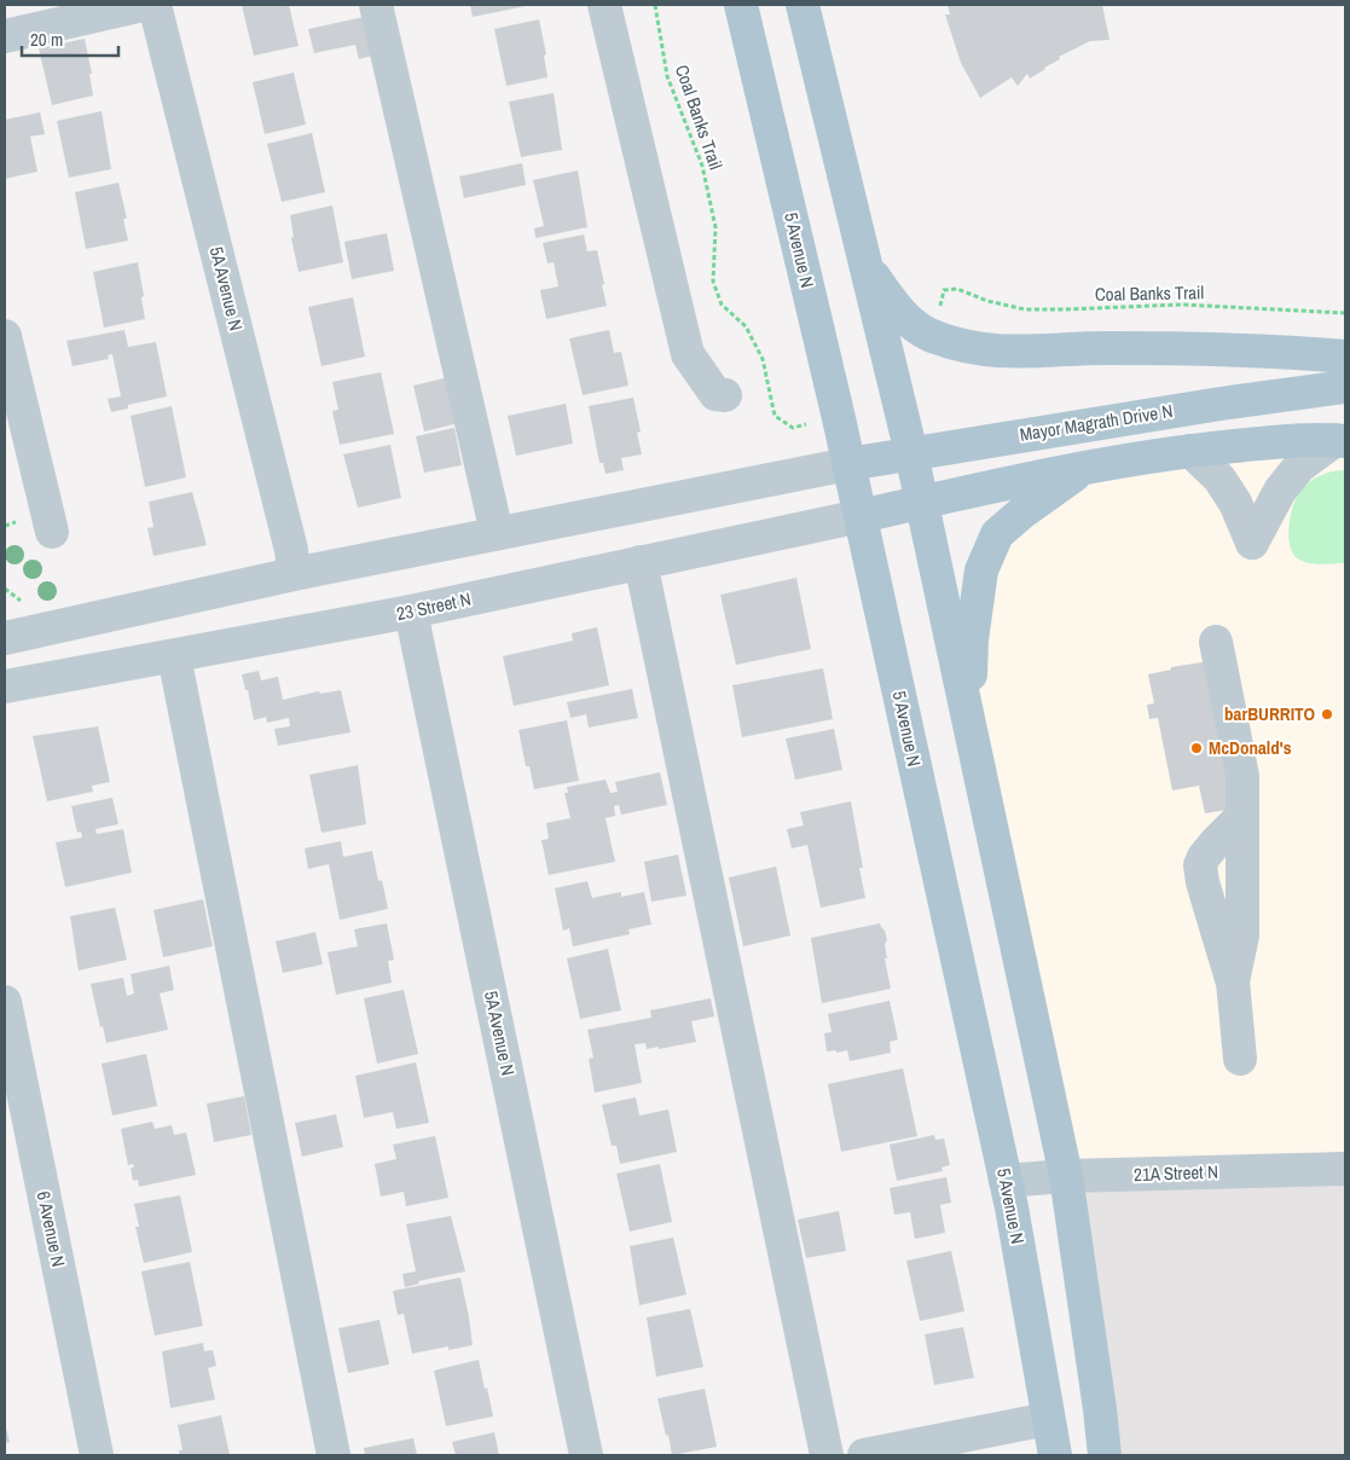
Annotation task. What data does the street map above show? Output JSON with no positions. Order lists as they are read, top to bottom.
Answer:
{
  "streets": {
    "main road": ["5 Avenue N", "Mayor Magrath Drive N"],
    "street": [
      "5A Avenue N",
      "23 Street N",
      "21A Street N",
      "6 Avenue N"
    ],
    "path": ["Coal Banks Trail"]
  },
  "crossings": [
    ["5 Avenue N", "Mayor Magrath Drive N"],
    ["5 Avenue N", "23 Street N"],
    ["5 Avenue N", "21A Street N"],
    ["5A Avenue N", "23 Street N"]
  ],
  "places": ["barBURRITO", "McDonald's"],
  "scale_bar": "20 m"
}
